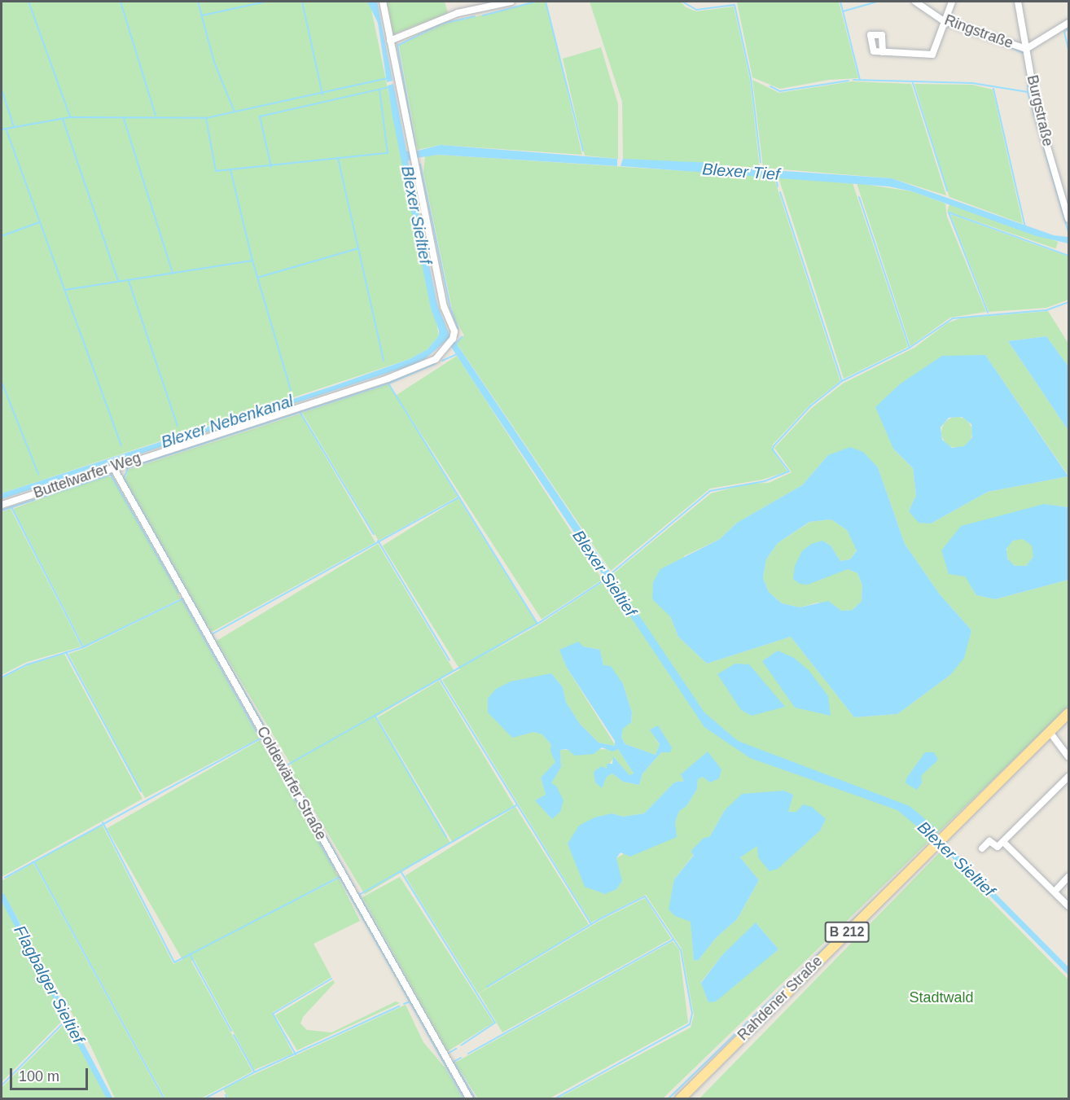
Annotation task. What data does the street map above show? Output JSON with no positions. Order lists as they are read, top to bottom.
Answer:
{
  "streets": {
    "main road": ["B 212", "Rahdener Straße"],
    "street": [
      "Ringstraße",
      "Burgstraße",
      "Buttelwarfer Weg",
      "Coldewärfer Straße"
    ]
  },
  "crossings": [
    ["Ringstraße", "Burgstraße"],
    ["Buttelwarfer Weg", "Coldewärfer Straße"]
  ],
  "water": [
    "Blexer Tief",
    "Blexer Sieltief",
    "Blexer Nebenkanal",
    "Flagbalger Sieltief"
  ],
  "parks": ["Stadtwald"],
  "scale_bar": "100 m"
}
